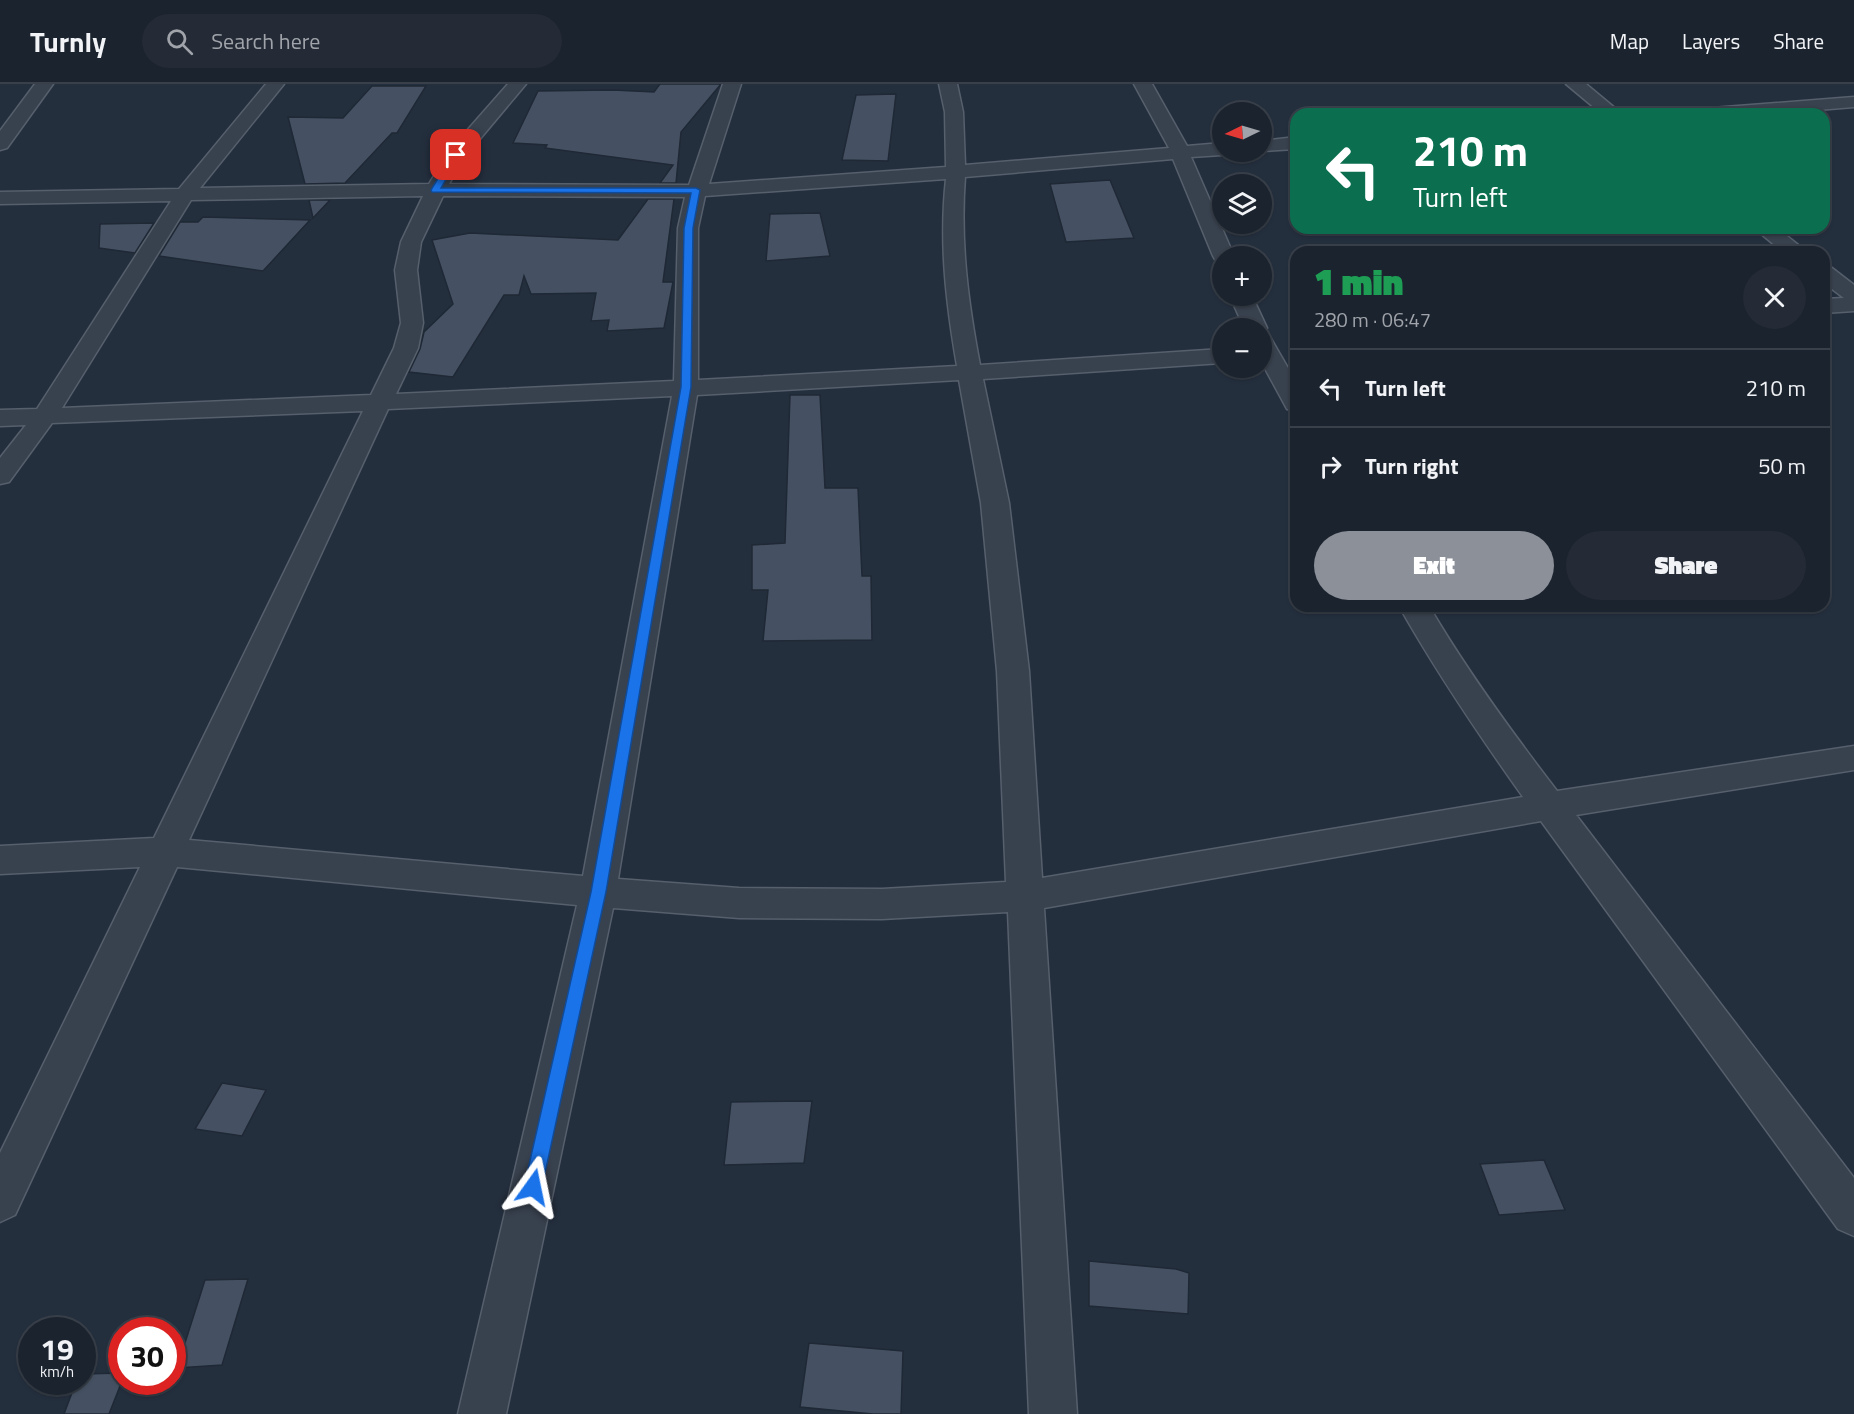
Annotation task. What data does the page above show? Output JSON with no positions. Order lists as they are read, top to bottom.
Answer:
{
  "north": "left",
  "page": {
    "header": "Turnly",
    "search": "Search here",
    "nav": ["Map", "Layers", "Share"],
    "map_buttons": ["+", "−"],
    "turn": ["210 m", "Turn left"],
    "heading": ["1 min", "280 m · 06:47"],
    "list": [
      {
        "name": "Turn left",
        "value": "210 m"
      },
      {
        "name": "Turn right",
        "value": "50 m"
      }
    ],
    "buttons": ["Exit", "Share"],
    "speed": "19 km/h",
    "limit": "30"
  }
}
